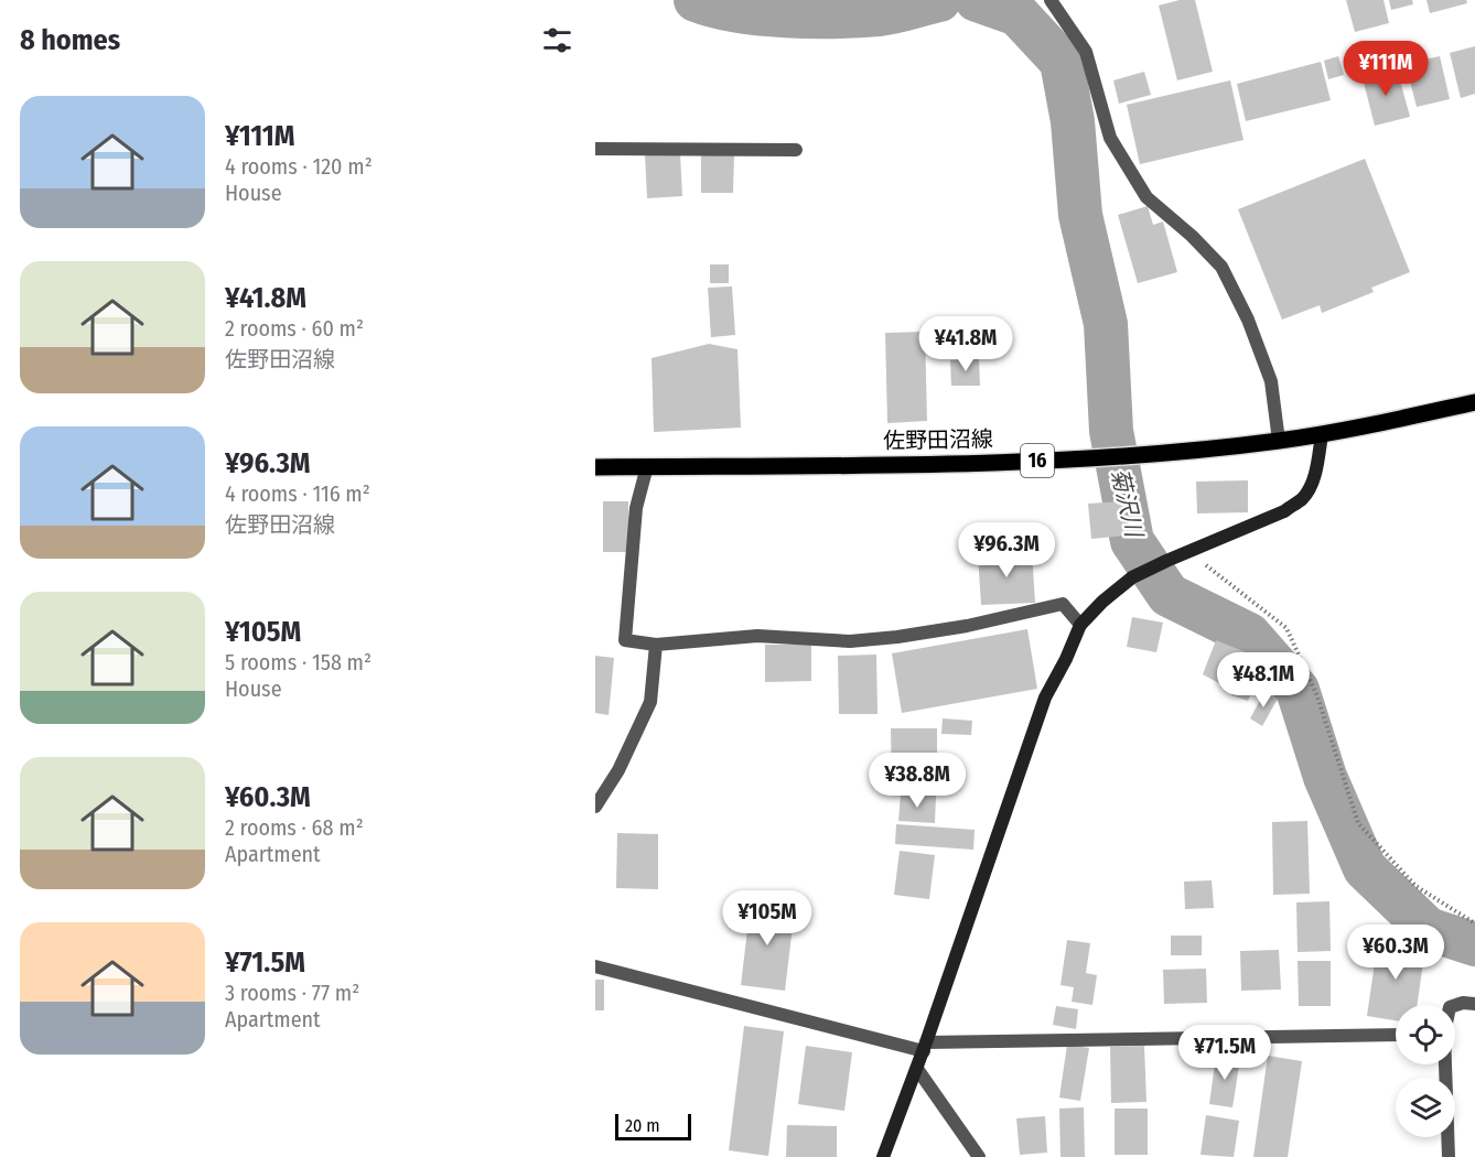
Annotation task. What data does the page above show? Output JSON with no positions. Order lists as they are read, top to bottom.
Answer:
{
  "streets": {
    "main road": ["佐野田沼線", "16"]
  },
  "water": ["菊沢川"],
  "scale_bar": "20 m",
  "page": {
    "heading": "8 homes",
    "price": [
      "¥111M",
      "¥41.8M",
      "¥96.3M",
      "¥48.1M",
      "¥38.8M",
      "¥105M",
      "¥60.3M",
      "¥71.5M"
    ],
    "list": [
      {
        "name": "¥111M",
        "note": "4 rooms · 120 m² · House"
      },
      {
        "name": "¥41.8M",
        "note": "2 rooms · 60 m² · 佐野田沼線"
      },
      {
        "name": "¥96.3M",
        "note": "4 rooms · 116 m² · 佐野田沼線"
      },
      {
        "name": "¥105M",
        "note": "5 rooms · 158 m² · House"
      },
      {
        "name": "¥60.3M",
        "note": "2 rooms · 68 m² · Apartment"
      },
      {
        "name": "¥71.5M",
        "note": "3 rooms · 77 m² · Apartment"
      }
    ],
    "scale": "20 m"
  }
}
